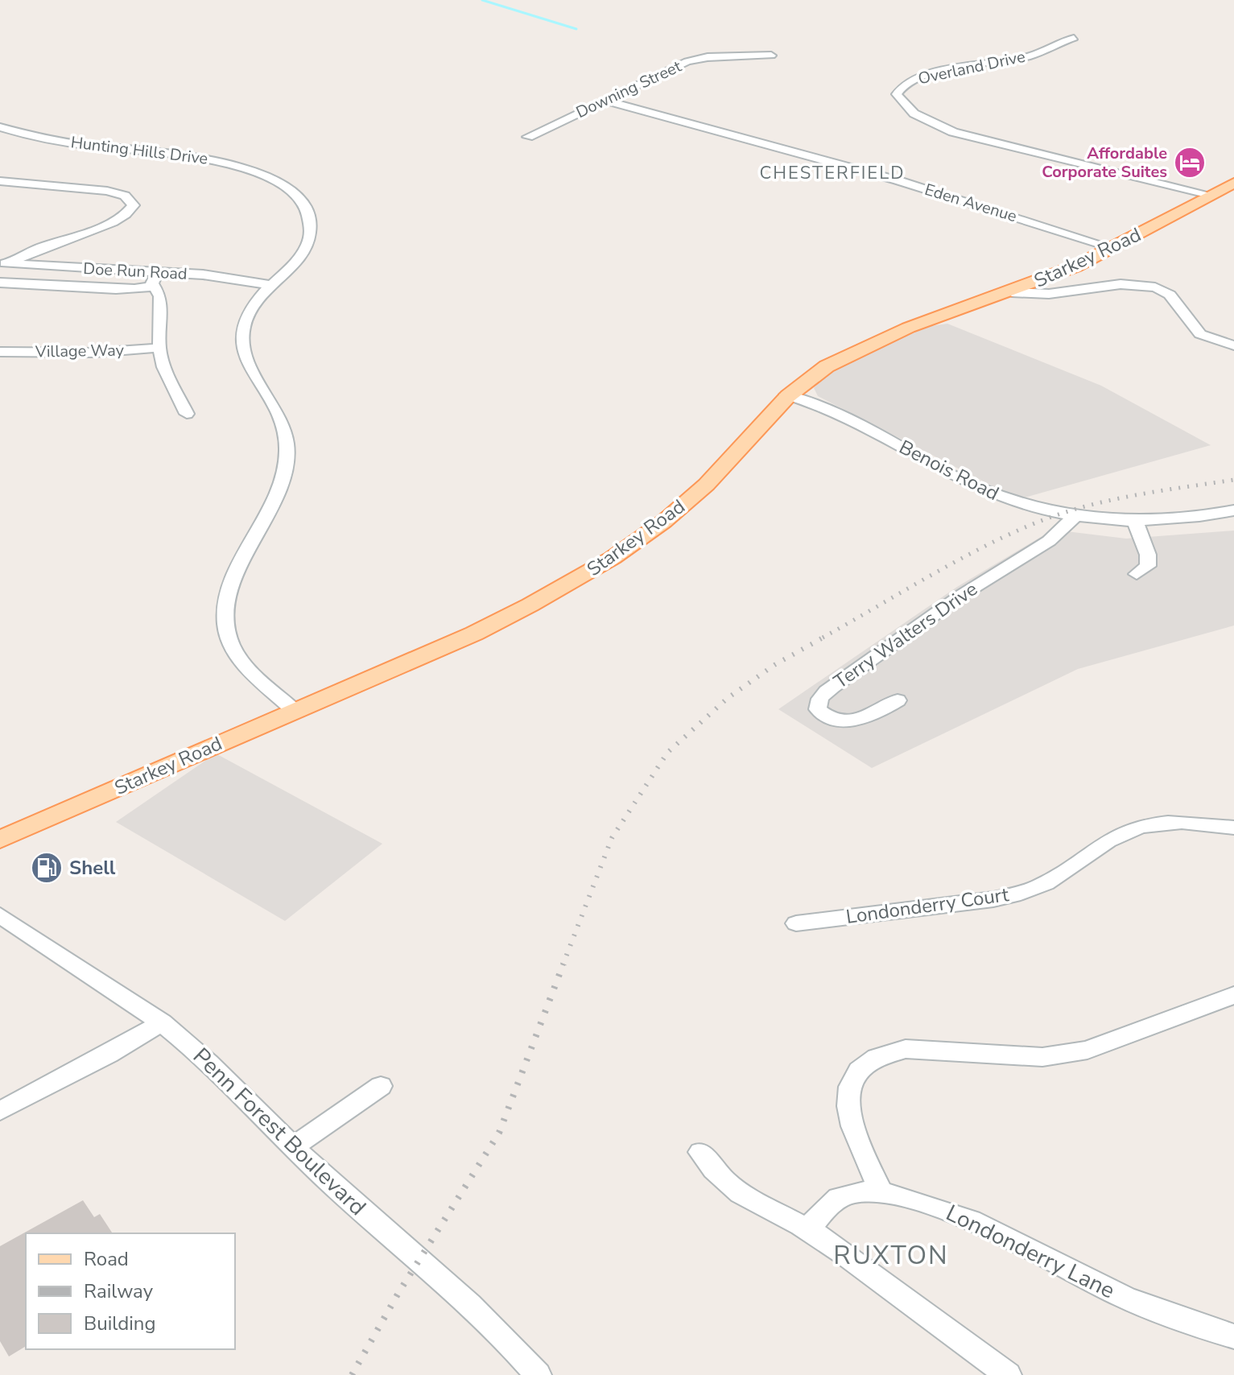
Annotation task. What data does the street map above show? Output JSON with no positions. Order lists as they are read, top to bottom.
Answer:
{
  "streets": {
    "main road": ["Starkey Road"],
    "street": [
      "Overland Drive",
      "Downing Street",
      "Hunting Hills Drive",
      "Eden Avenue",
      "Doe Run Road",
      "Village Way",
      "Benois Road",
      "Terry Walters Drive",
      "Londonderry Court",
      "Penn Forest Boulevard",
      "Londonderry Lane"
    ]
  },
  "crossings": [
    ["Overland Drive", "Starkey Road"],
    ["Downing Street", "Eden Avenue"],
    ["Hunting Hills Drive", "Starkey Road"],
    ["Hunting Hills Drive", "Doe Run Road"],
    ["Eden Avenue", "Starkey Road"],
    ["Starkey Road", "Benois Road"],
    ["Benois Road", "Terry Walters Drive"]
  ],
  "districts": ["CHESTERFIELD", "RUXTON"],
  "places": {
    "hotel": ["Affordable Corporate Suites"],
    "fuel station": ["Shell"]
  },
  "legend": ["Road", "Railway", "Building"]
}
